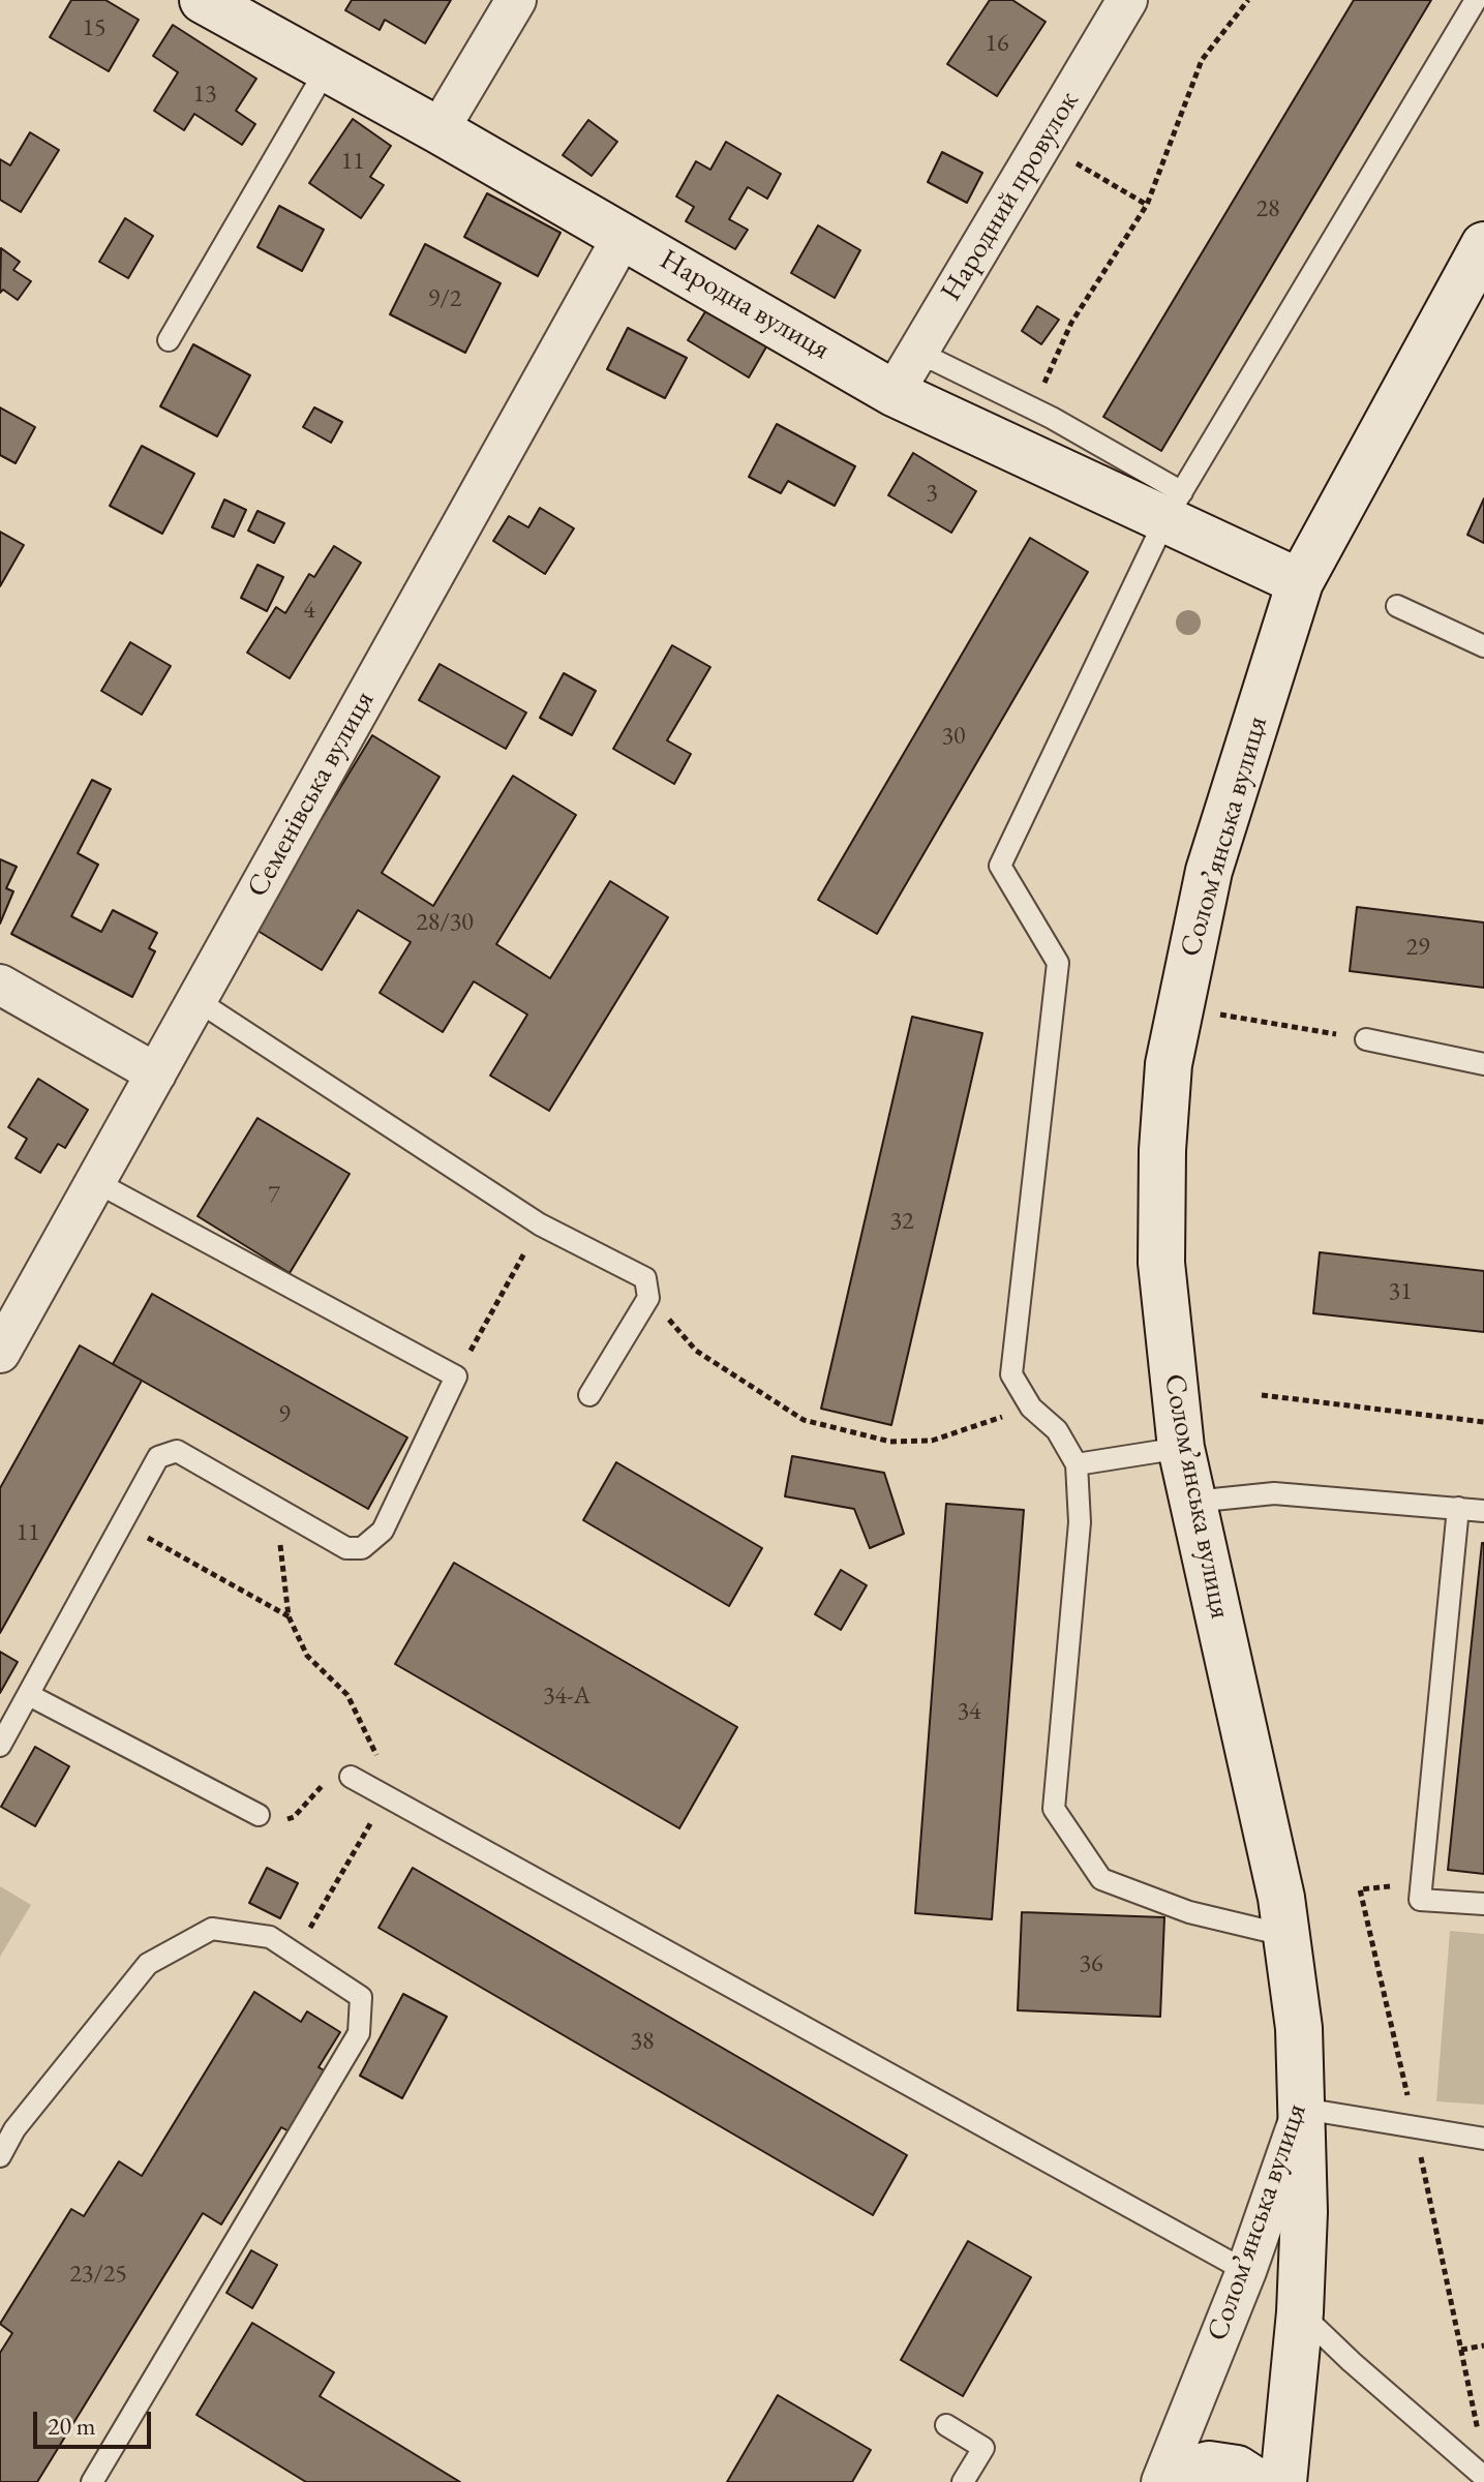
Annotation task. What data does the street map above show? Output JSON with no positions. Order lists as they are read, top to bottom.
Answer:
{
  "streets": {
    "main road": ["Народна вулиця", "Соломʼянська вулиця"],
    "street": ["Народний провулок", "Семенівська вулиця"]
  },
  "crossings": [
    ["Народний провулок", "Народна вулиця"],
    ["Народна вулиця", "Семенівська вулиця"],
    ["Народна вулиця", "Соломʼянська вулиця"]
  ],
  "house_numbers": [
    "15",
    "16",
    "13",
    "11",
    "28",
    "9/2",
    "3",
    "4",
    "30",
    "28/30",
    "29",
    "7",
    "32",
    "31",
    "9",
    "11",
    "34-А",
    "34",
    "36",
    "38",
    "23/25"
  ],
  "scale_bar": "20 m"
}
